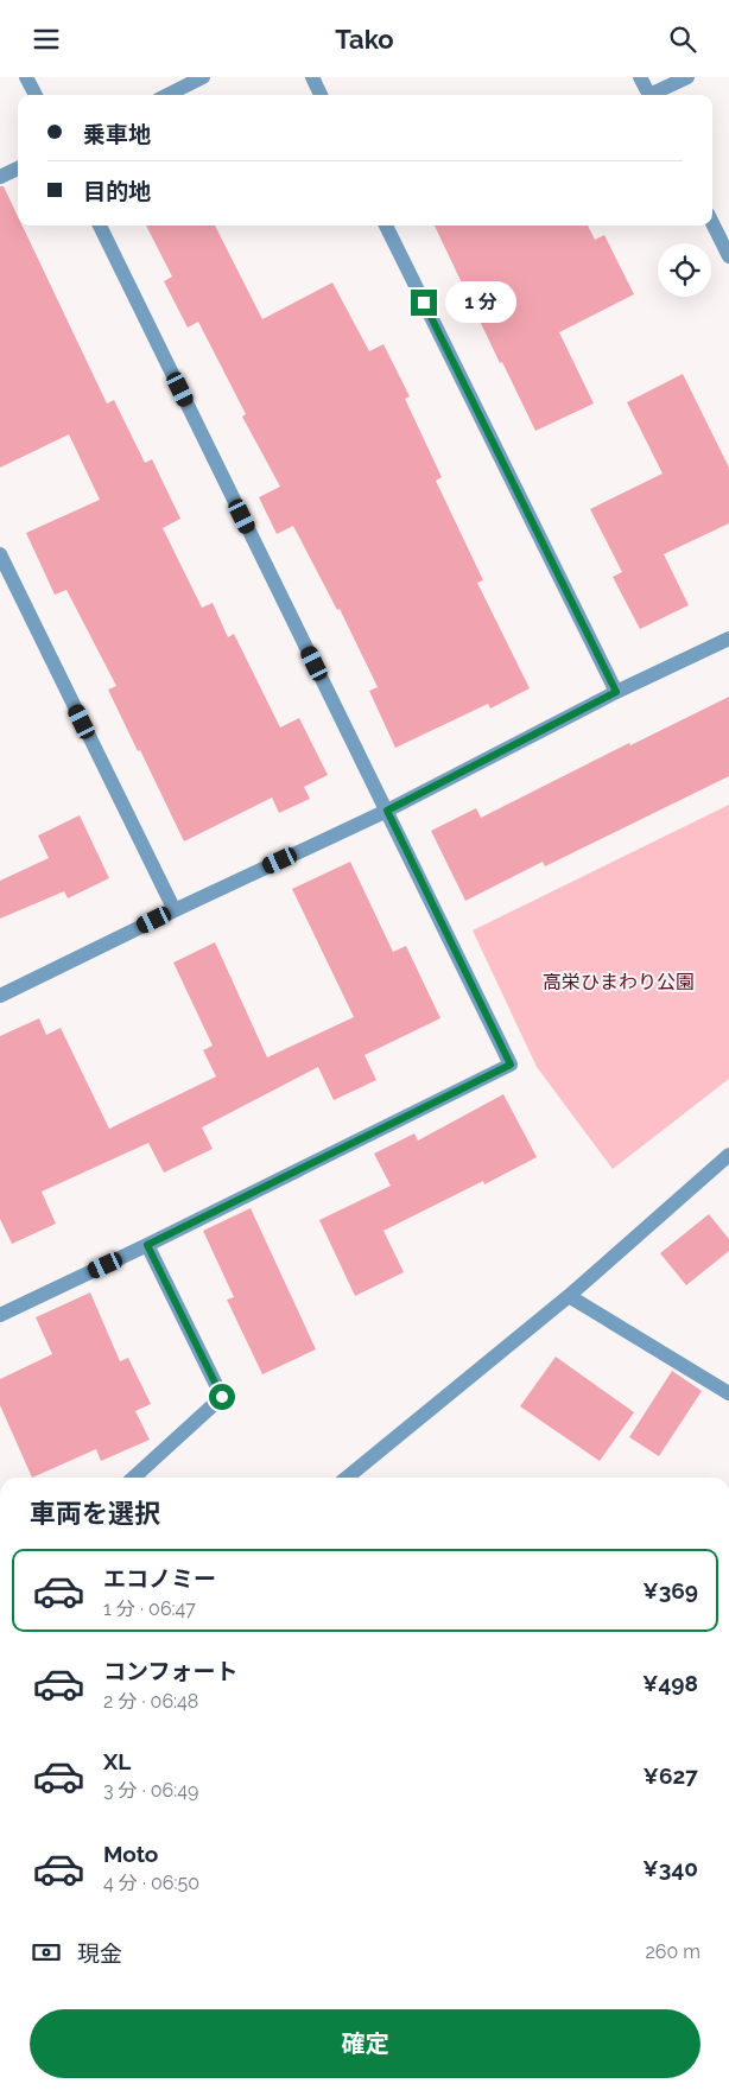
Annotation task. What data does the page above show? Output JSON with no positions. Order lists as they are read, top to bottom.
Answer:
{
  "parks": ["高栄ひまわり公園"],
  "page": {
    "header": "Tako",
    "banner": ["乗車地", "目的地"],
    "bubble": "1 分",
    "heading": "車両を選択",
    "list": [
      {
        "name": "エコノミー",
        "note": "1 分 · 06:47",
        "value": "¥369"
      },
      {
        "name": "コンフォート",
        "note": "2 分 · 06:48",
        "value": "¥498"
      },
      {
        "name": "XL",
        "note": "3 分 · 06:49",
        "value": "¥627"
      },
      {
        "name": "Moto",
        "note": "4 分 · 06:50",
        "value": "¥340"
      }
    ],
    "pay": ["現金", "260 m"],
    "buttons": "確定"
  }
}
